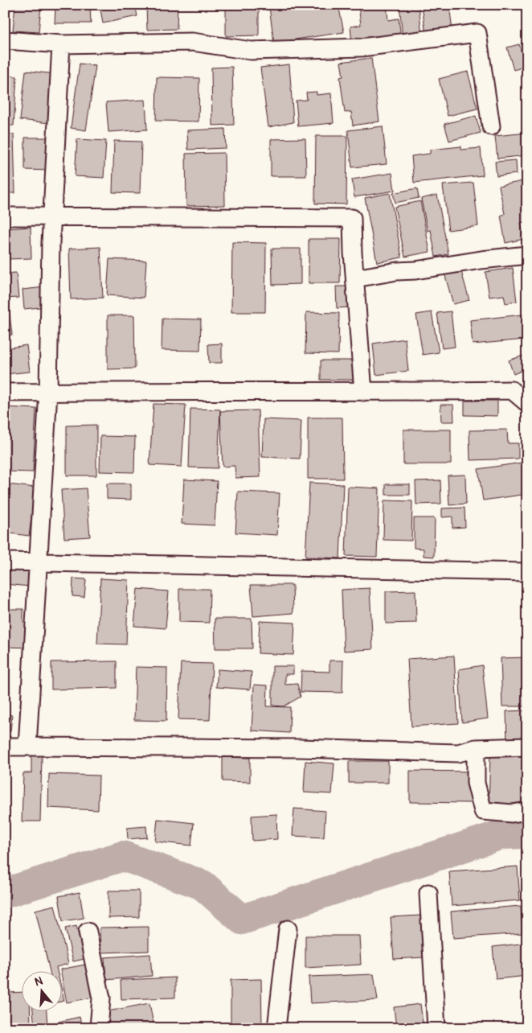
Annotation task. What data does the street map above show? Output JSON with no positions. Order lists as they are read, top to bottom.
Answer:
{
  "north": "top"
}
